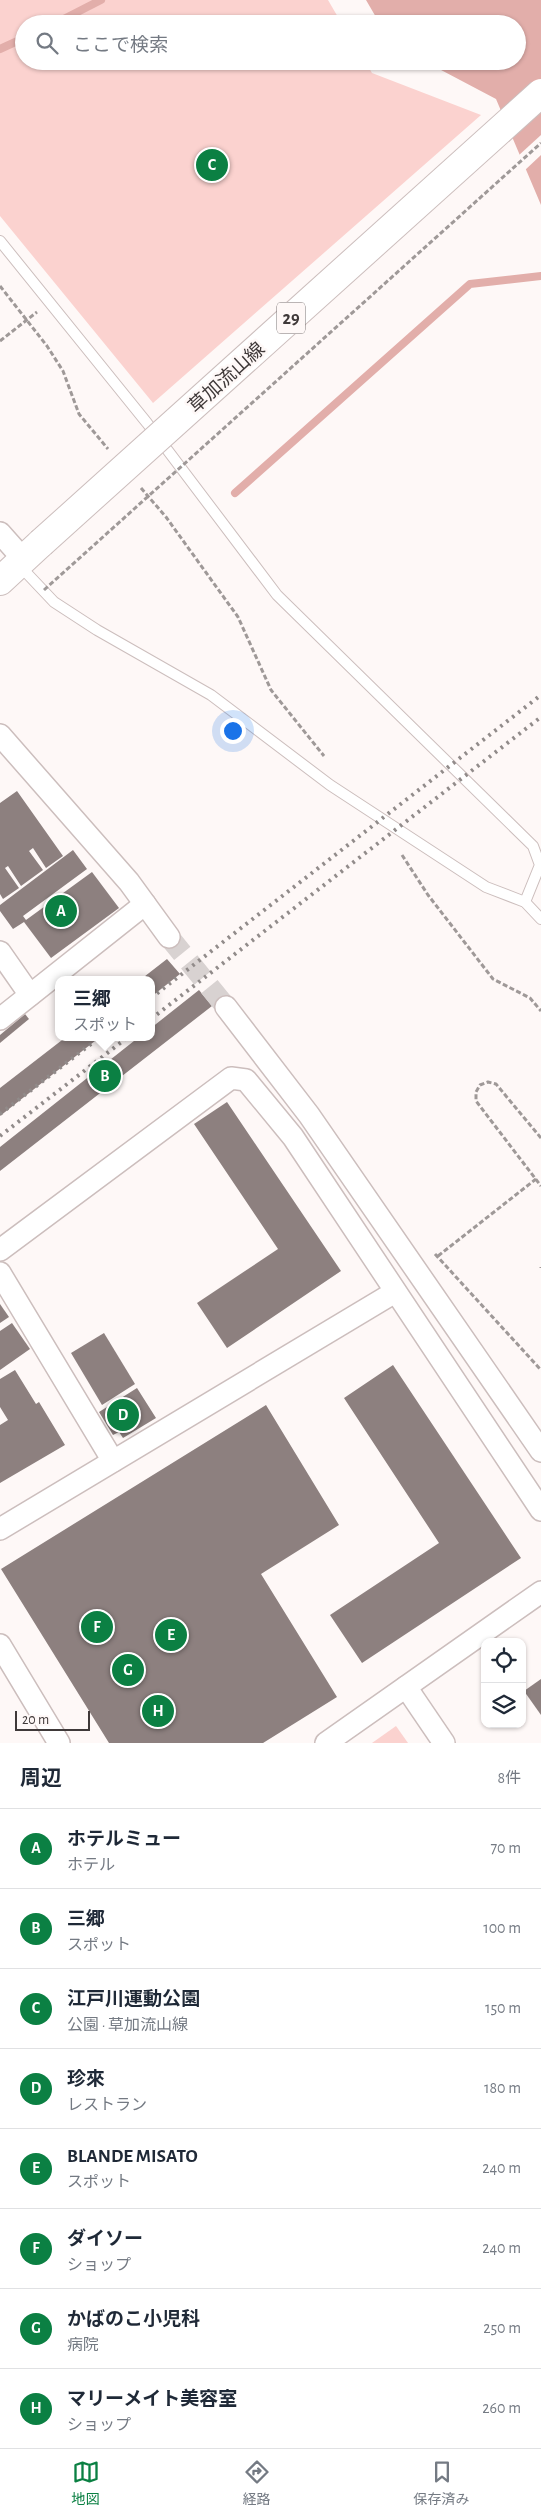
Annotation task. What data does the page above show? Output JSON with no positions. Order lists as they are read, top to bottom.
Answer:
{
  "streets": {
    "main road": ["29", "草加流山線"]
  },
  "scale_bar": "20 m",
  "page": {
    "search": "ここで検索",
    "pins": [
      "C",
      "A",
      "B",
      "D",
      "F",
      "E",
      "G",
      "H"
    ],
    "popup": ["三郷", "スポット"],
    "scale": "20 m",
    "heading": ["周辺", "8件"],
    "list": [
      {
        "mark": "A",
        "name": "ホテルミュー",
        "note": "ホテル",
        "value": "70 m"
      },
      {
        "mark": "B",
        "name": "三郷",
        "note": "スポット",
        "value": "100 m"
      },
      {
        "mark": "C",
        "name": "江戸川運動公園",
        "note": "公園 · 草加流山線",
        "value": "150 m"
      },
      {
        "mark": "D",
        "name": "珍來",
        "note": "レストラン",
        "value": "180 m"
      },
      {
        "mark": "E",
        "name": "BLANDE MISATO",
        "note": "スポット",
        "value": "240 m"
      },
      {
        "mark": "F",
        "name": "ダイソー",
        "note": "ショップ",
        "value": "240 m"
      },
      {
        "mark": "G",
        "name": "かばのこ小児科",
        "note": "病院",
        "value": "250 m"
      },
      {
        "mark": "H",
        "name": "マリーメイト美容室",
        "note": "ショップ",
        "value": "260 m"
      }
    ],
    "nav": ["地図", "経路", "保存済み"]
  }
}
